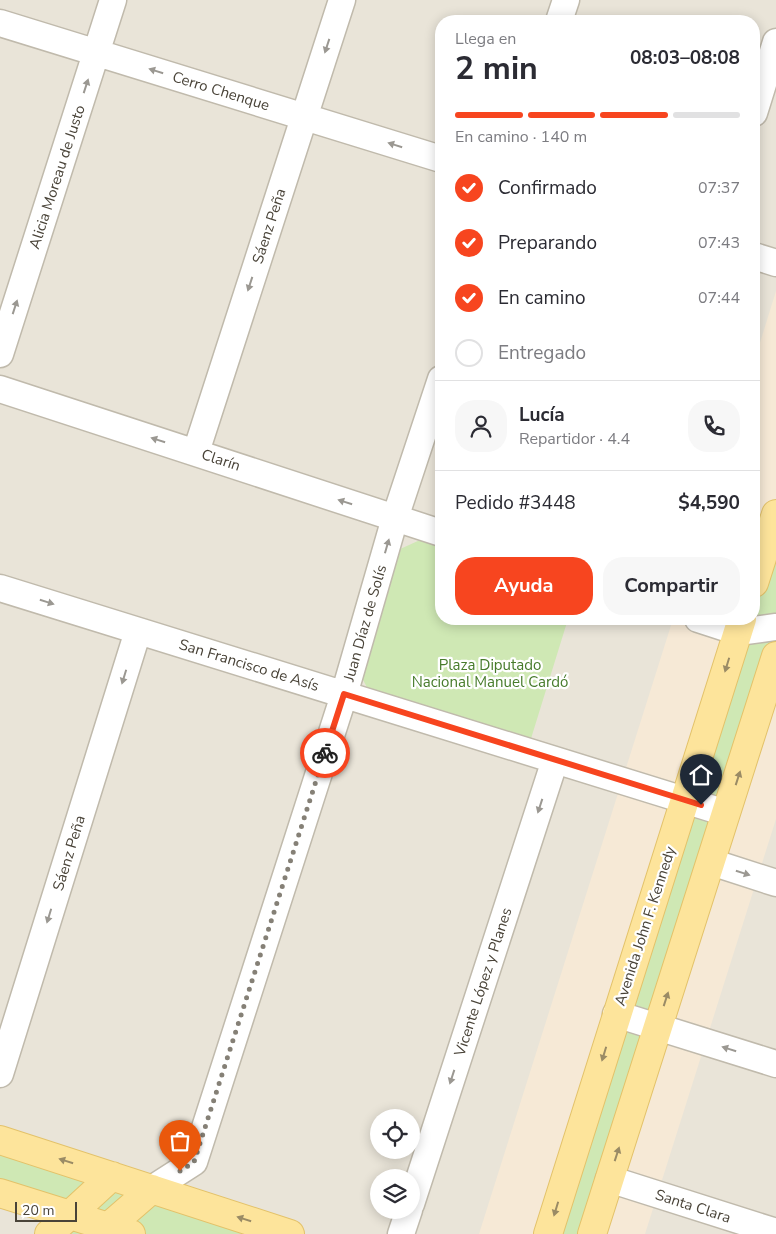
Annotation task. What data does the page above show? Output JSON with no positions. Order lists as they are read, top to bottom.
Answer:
{
  "streets": {
    "main road": ["Avenida John F. Kennedy"],
    "street": [
      "Cerro Chenque",
      "Alicia Moreau de Justo",
      "Sáenz Peña",
      "Clarín",
      "Juan Díaz de Solís",
      "San Francisco de Asís",
      "Vicente López y Planes",
      "Santa Clara"
    ]
  },
  "crossings": [
    ["Cerro Chenque", "Alicia Moreau de Justo"],
    ["Cerro Chenque", "Sáenz Peña"],
    ["Sáenz Peña", "Clarín"],
    ["Sáenz Peña", "San Francisco de Asís"],
    ["Clarín", "Juan Díaz de Solís"],
    ["Juan Díaz de Solís", "San Francisco de Asís"],
    ["San Francisco de Asís", "Avenida John F. Kennedy"],
    ["San Francisco de Asís", "Vicente López y Planes"]
  ],
  "one_way": [
    "Cerro Chenque",
    "Alicia Moreau de Justo",
    "Sáenz Peña",
    "Clarín",
    "Vicente López y Planes"
  ],
  "parks": ["Plaza Diputado Nacional Manuel Cardó"],
  "scale_bar": "20 m",
  "page": {
    "heading": ["2 min", "Llega en", "08:03–08:08"],
    "panel": [
      "Lucía",
      "Repartidor · 4.4",
      "Pedido #3448",
      "$4,590"
    ],
    "bar": "En camino · 140 m",
    "list": [
      ["Confirmado", "07:37"],
      ["Preparando", "07:43"],
      ["En camino", "07:44"],
      "Entregado"
    ],
    "buttons": ["Ayuda", "Compartir"],
    "scale": "20 m"
  }
}
